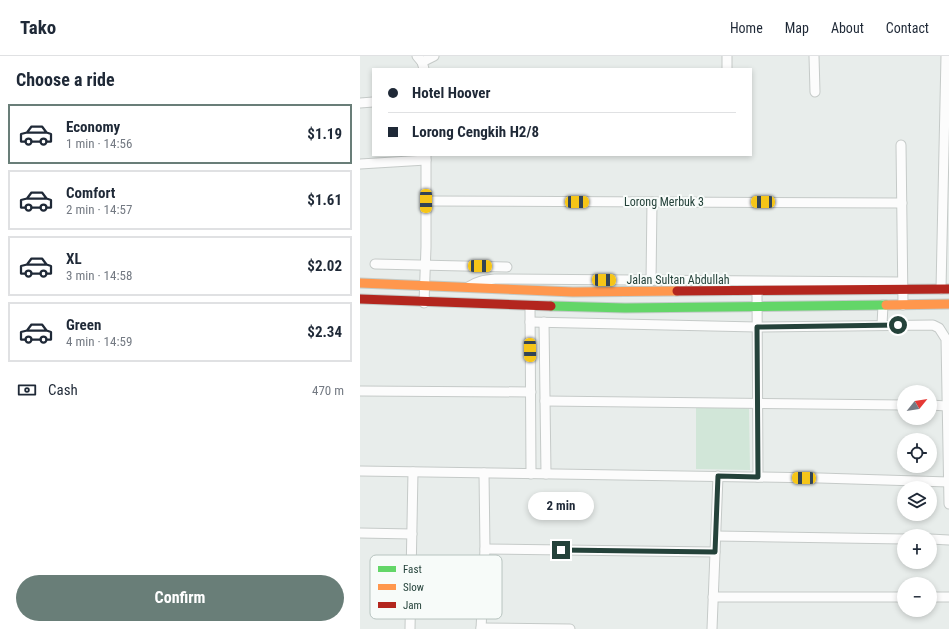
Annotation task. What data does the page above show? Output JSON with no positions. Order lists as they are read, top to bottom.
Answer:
{
  "streets": {
    "main road": ["Jalan Sultan Abdullah"],
    "street": ["Lorong Merbuk 3"]
  },
  "legend": ["Fast", "Slow", "Jam"],
  "north": "top right",
  "page": {
    "header": "Tako",
    "nav": [
      "Home",
      "Map",
      "About",
      "Contact"
    ],
    "heading": "Choose a ride",
    "banner": ["Hotel Hoover", "Lorong Cengkih H2/8"],
    "list": [
      {
        "name": "Economy",
        "note": "1 min · 14:56",
        "value": "$1.19"
      },
      {
        "name": "Comfort",
        "note": "2 min · 14:57",
        "value": "$1.61"
      },
      {
        "name": "XL",
        "note": "3 min · 14:58",
        "value": "$2.02"
      },
      {
        "name": "Green",
        "note": "4 min · 14:59",
        "value": "$2.34"
      }
    ],
    "pay": ["Cash", "470 m"],
    "map_buttons": ["+", "−"],
    "bubble": "2 min",
    "buttons": "Confirm"
  }
}
